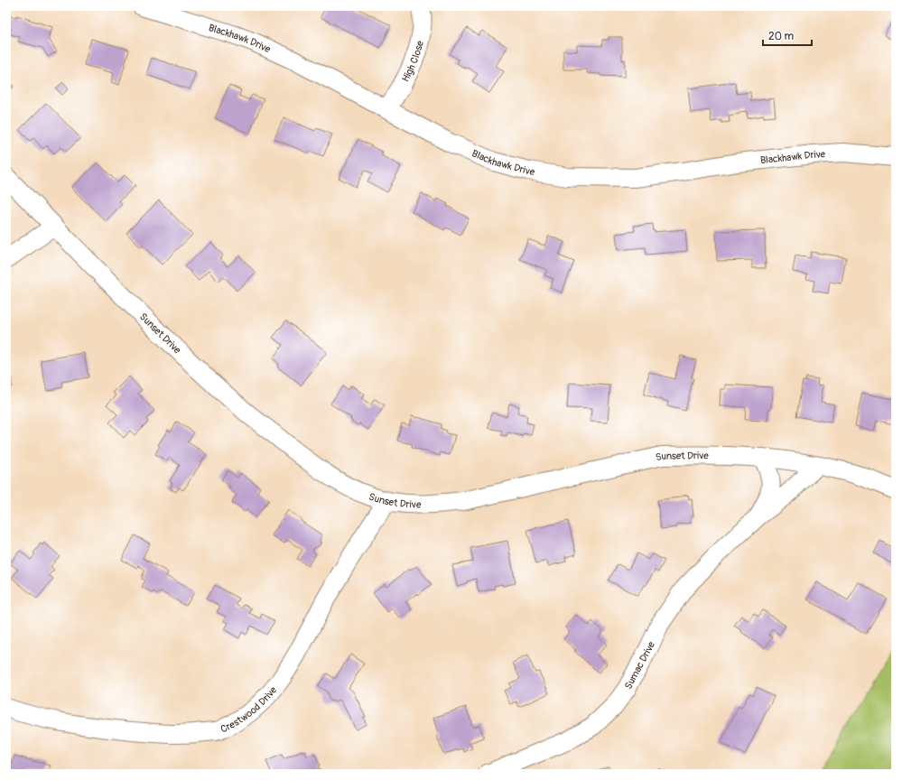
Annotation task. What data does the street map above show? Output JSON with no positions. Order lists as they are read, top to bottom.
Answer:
{
  "streets": {
    "street": [
      "Blackhawk Drive",
      "High Close",
      "Sunset Drive",
      "Sumac Drive",
      "Crestwood Drive"
    ]
  },
  "crossings": [
    ["Blackhawk Drive", "High Close"],
    ["Sunset Drive", "Sumac Drive"],
    ["Sunset Drive", "Crestwood Drive"]
  ],
  "scale_bar": "20 m"
}
